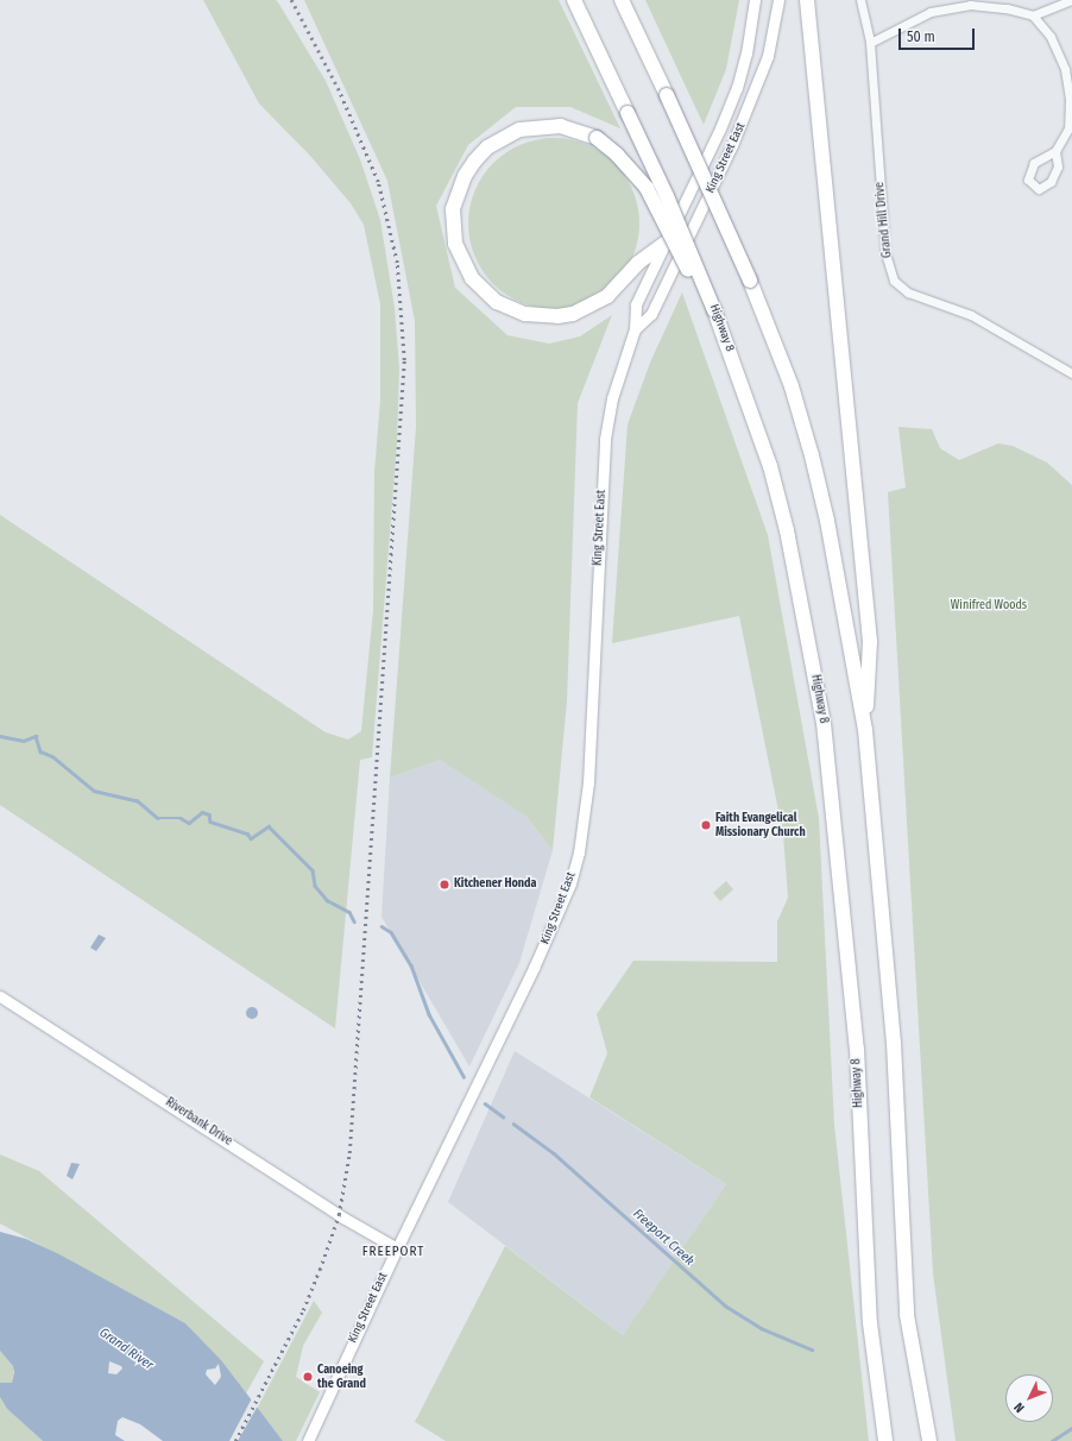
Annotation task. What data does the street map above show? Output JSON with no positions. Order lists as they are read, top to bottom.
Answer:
{
  "streets": {
    "highway": ["Highway 8"],
    "main road": ["King Street East", "Riverbank Drive"],
    "street": ["Grand Hill Drive"]
  },
  "crossings": [
    ["King Street East", "Riverbank Drive"]
  ],
  "districts": ["FREEPORT"],
  "water": ["Freeport Creek", "Grand River"],
  "parks": ["Winifred Woods"],
  "places": ["Faith Evangelical Missionary Church", "Kitchener Honda", "Canoeing the Grand"],
  "scale_bar": "50 m",
  "north": "bottom left"
}
